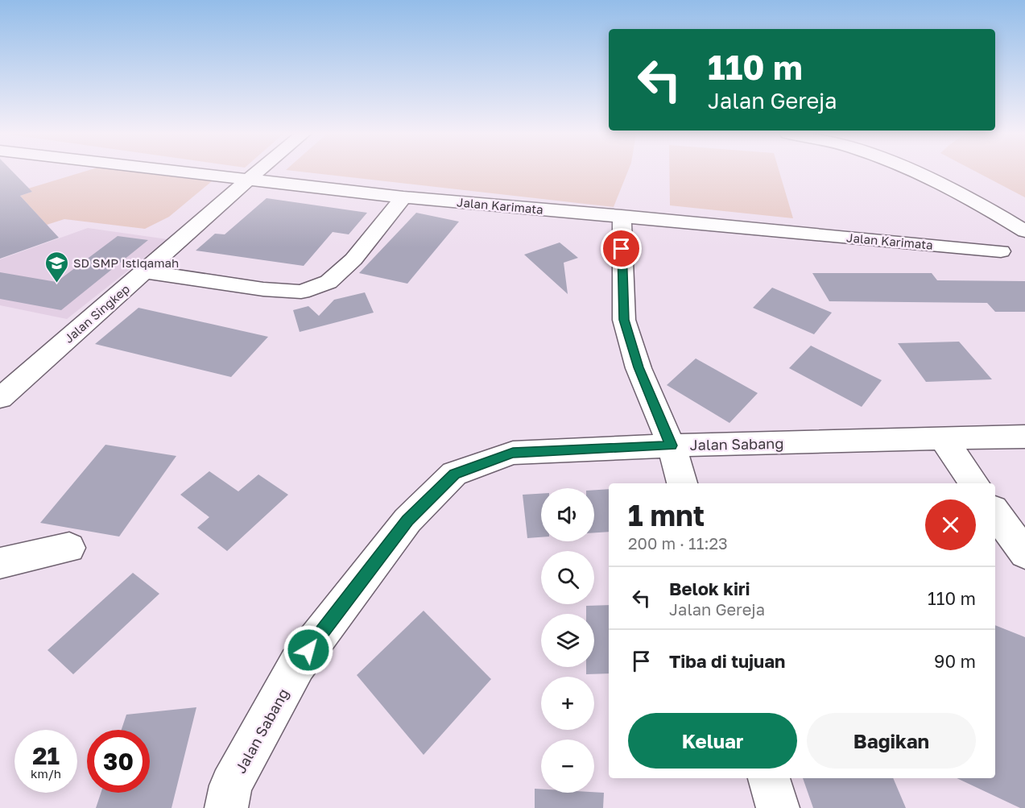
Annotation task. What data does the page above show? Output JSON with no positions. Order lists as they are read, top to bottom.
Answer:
{
  "streets": {
    "main road": ["Jalan Karimata", "Jalan Singkep", "Jalan Sabang"]
  },
  "crossings": [
    ["Jalan Karimata", "Jalan Singkep"]
  ],
  "places": {
    "school or university": ["SD SMP Istiqamah"]
  },
  "page": {
    "turn": ["110 m", "Jalan Gereja"],
    "heading": ["1 mnt", "200 m · 11:23"],
    "map_buttons": ["+", "−"],
    "list": [
      {
        "name": "Belok kiri",
        "note": "Jalan Gereja",
        "value": "110 m"
      },
      {
        "name": "Tiba di tujuan",
        "value": "90 m"
      }
    ],
    "buttons": ["Keluar", "Bagikan"],
    "speed": "21 km/h",
    "limit": "30"
  }
}
